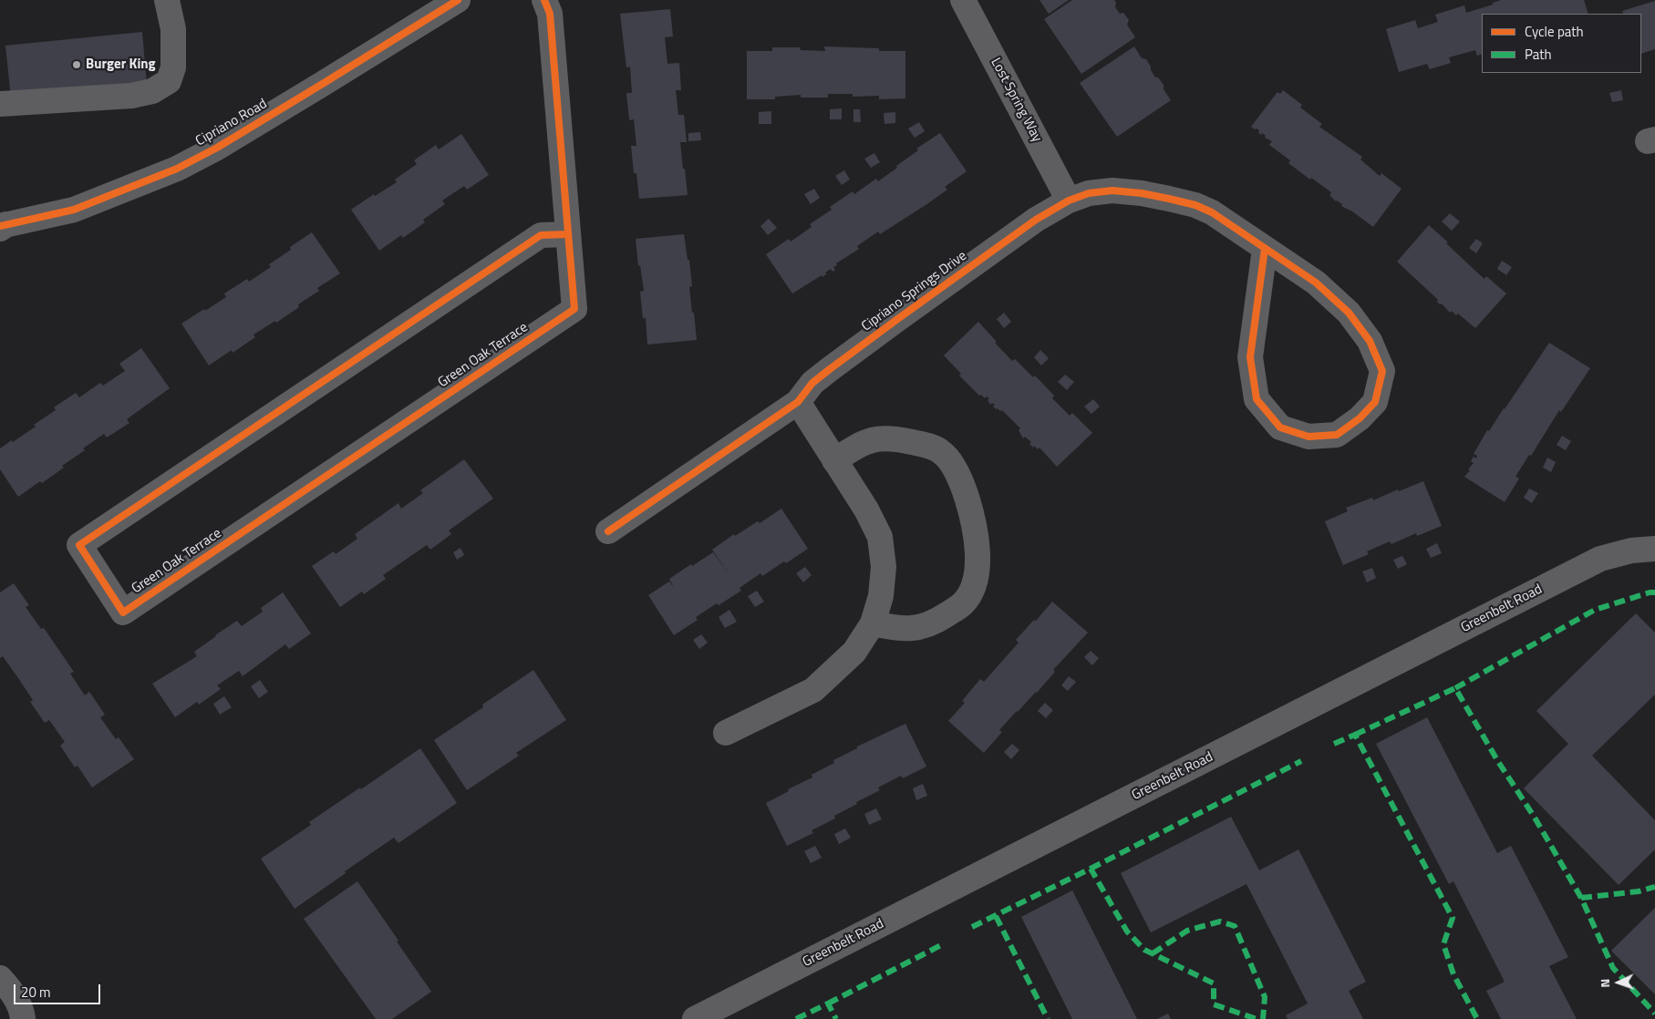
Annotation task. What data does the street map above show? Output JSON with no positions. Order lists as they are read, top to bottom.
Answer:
{
  "streets": {
    "street": [
      "Lost Spring Way",
      "Cipriano Road",
      "Cipriano Springs Drive",
      "Green Oak Terrace",
      "Greenbelt Road"
    ]
  },
  "crossings": [
    ["Lost Spring Way", "Cipriano Springs Drive"]
  ],
  "places": ["Burger King"],
  "legend": ["Cycle path", "Path"],
  "scale_bar": "20 m",
  "north": "left"
}
